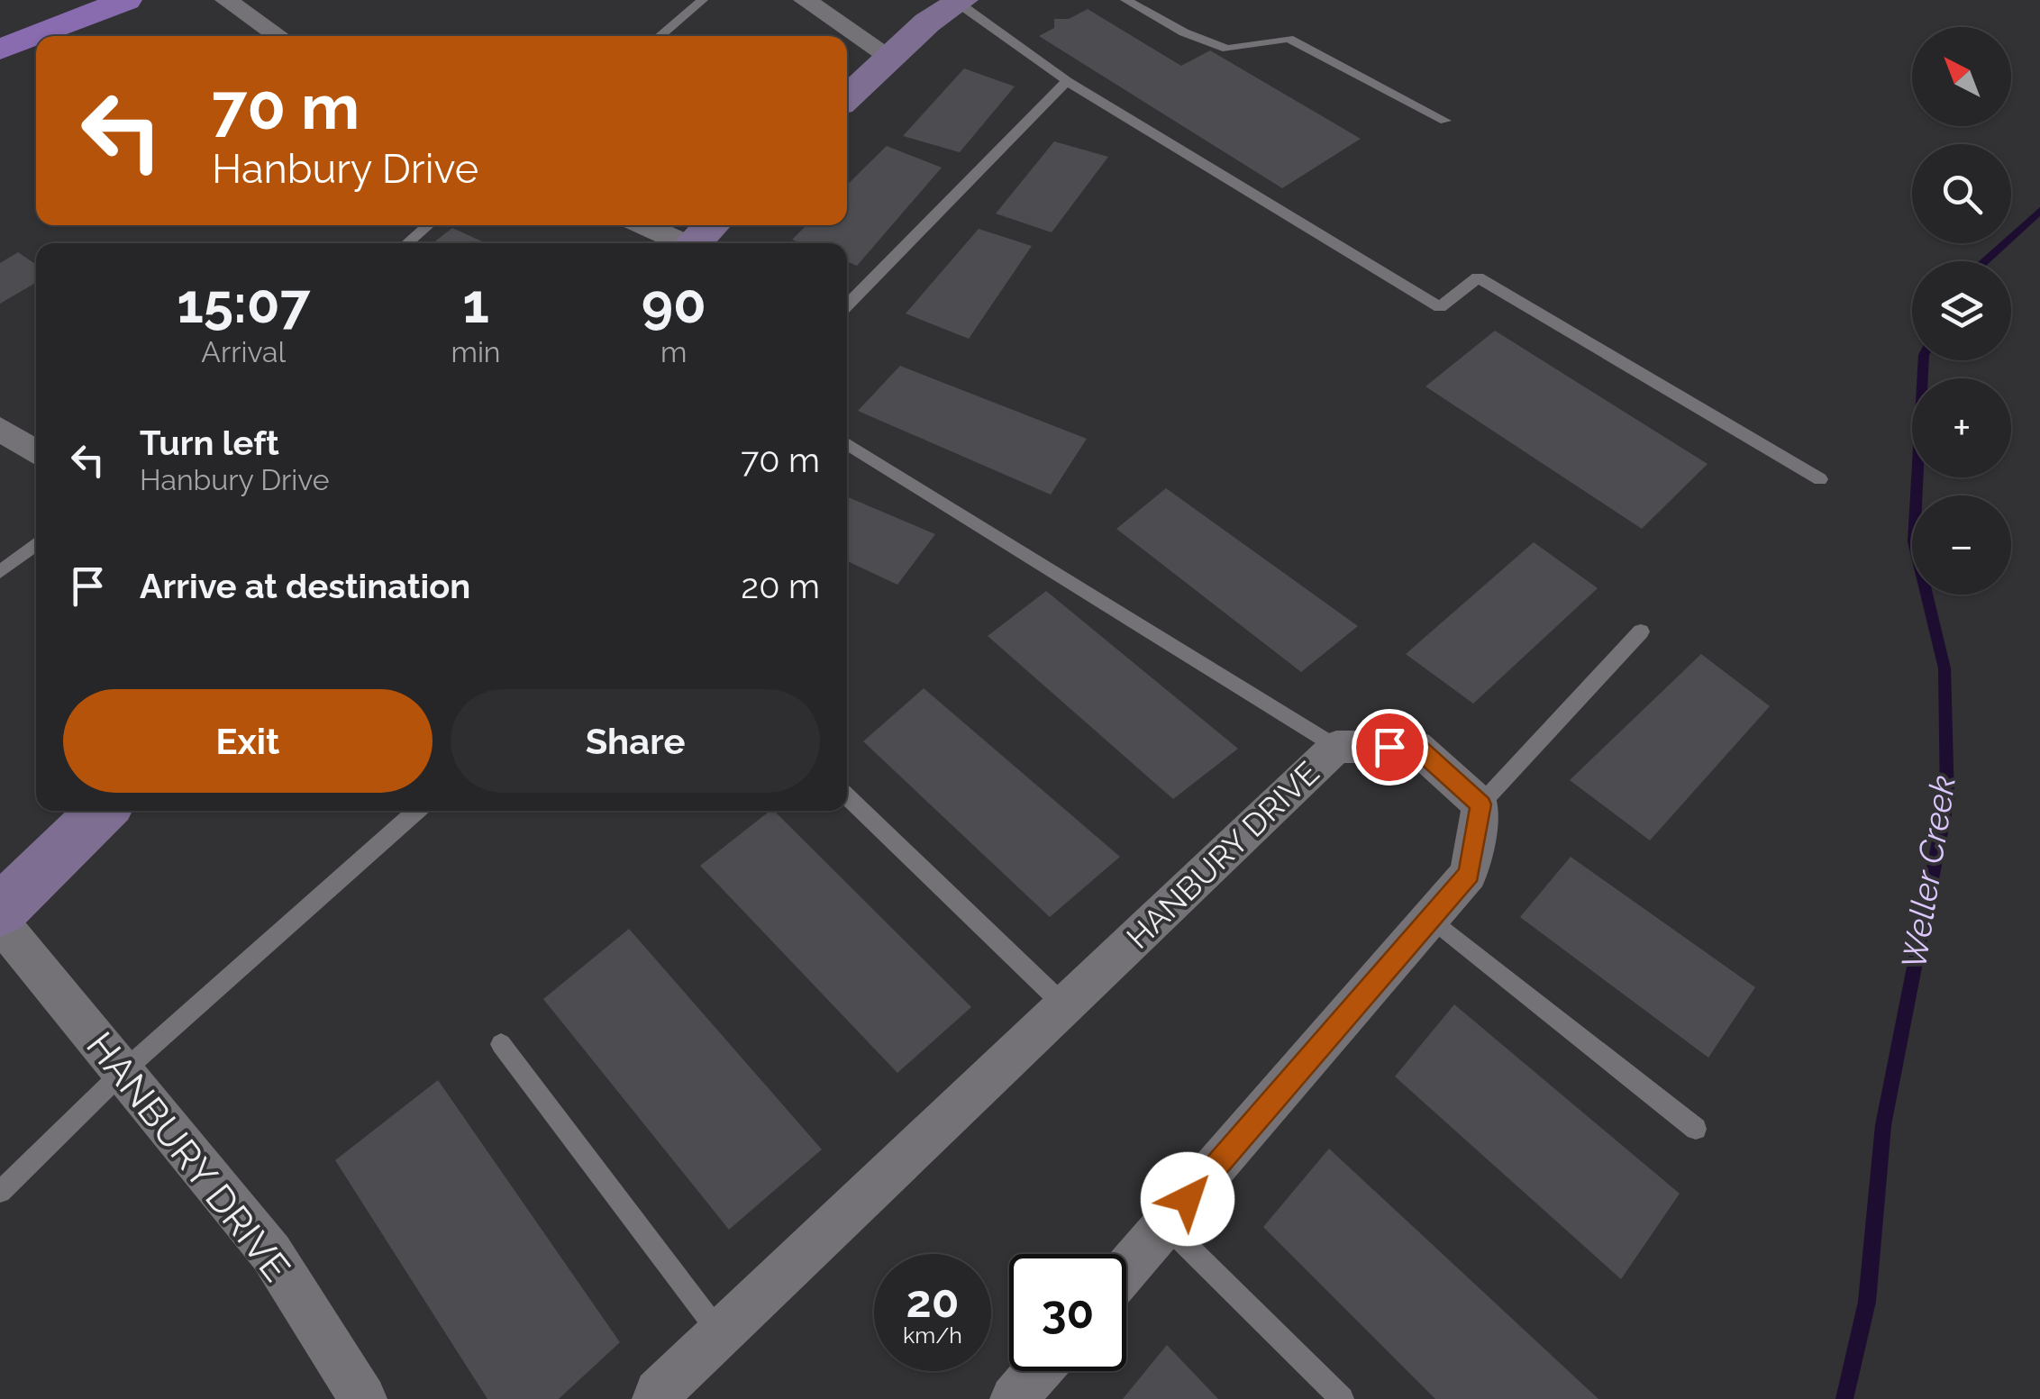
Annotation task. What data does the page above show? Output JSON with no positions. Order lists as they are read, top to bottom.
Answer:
{
  "streets": {
    "street": ["HANBURY DRIVE"]
  },
  "water": ["Weller Creek"],
  "north": "top left",
  "page": {
    "map_buttons": ["+", "−"],
    "turn": ["70 m", "Hanbury Drive"],
    "eta": [
      "15:07",
      "Arrival",
      "1",
      "min",
      "90",
      "m"
    ],
    "list": [
      {
        "name": "Turn left",
        "note": "Hanbury Drive",
        "value": "70 m"
      },
      {
        "name": "Arrive at destination",
        "value": "20 m"
      }
    ],
    "buttons": ["Exit", "Share"],
    "speed": "20 km/h",
    "limit": "30"
  }
}
